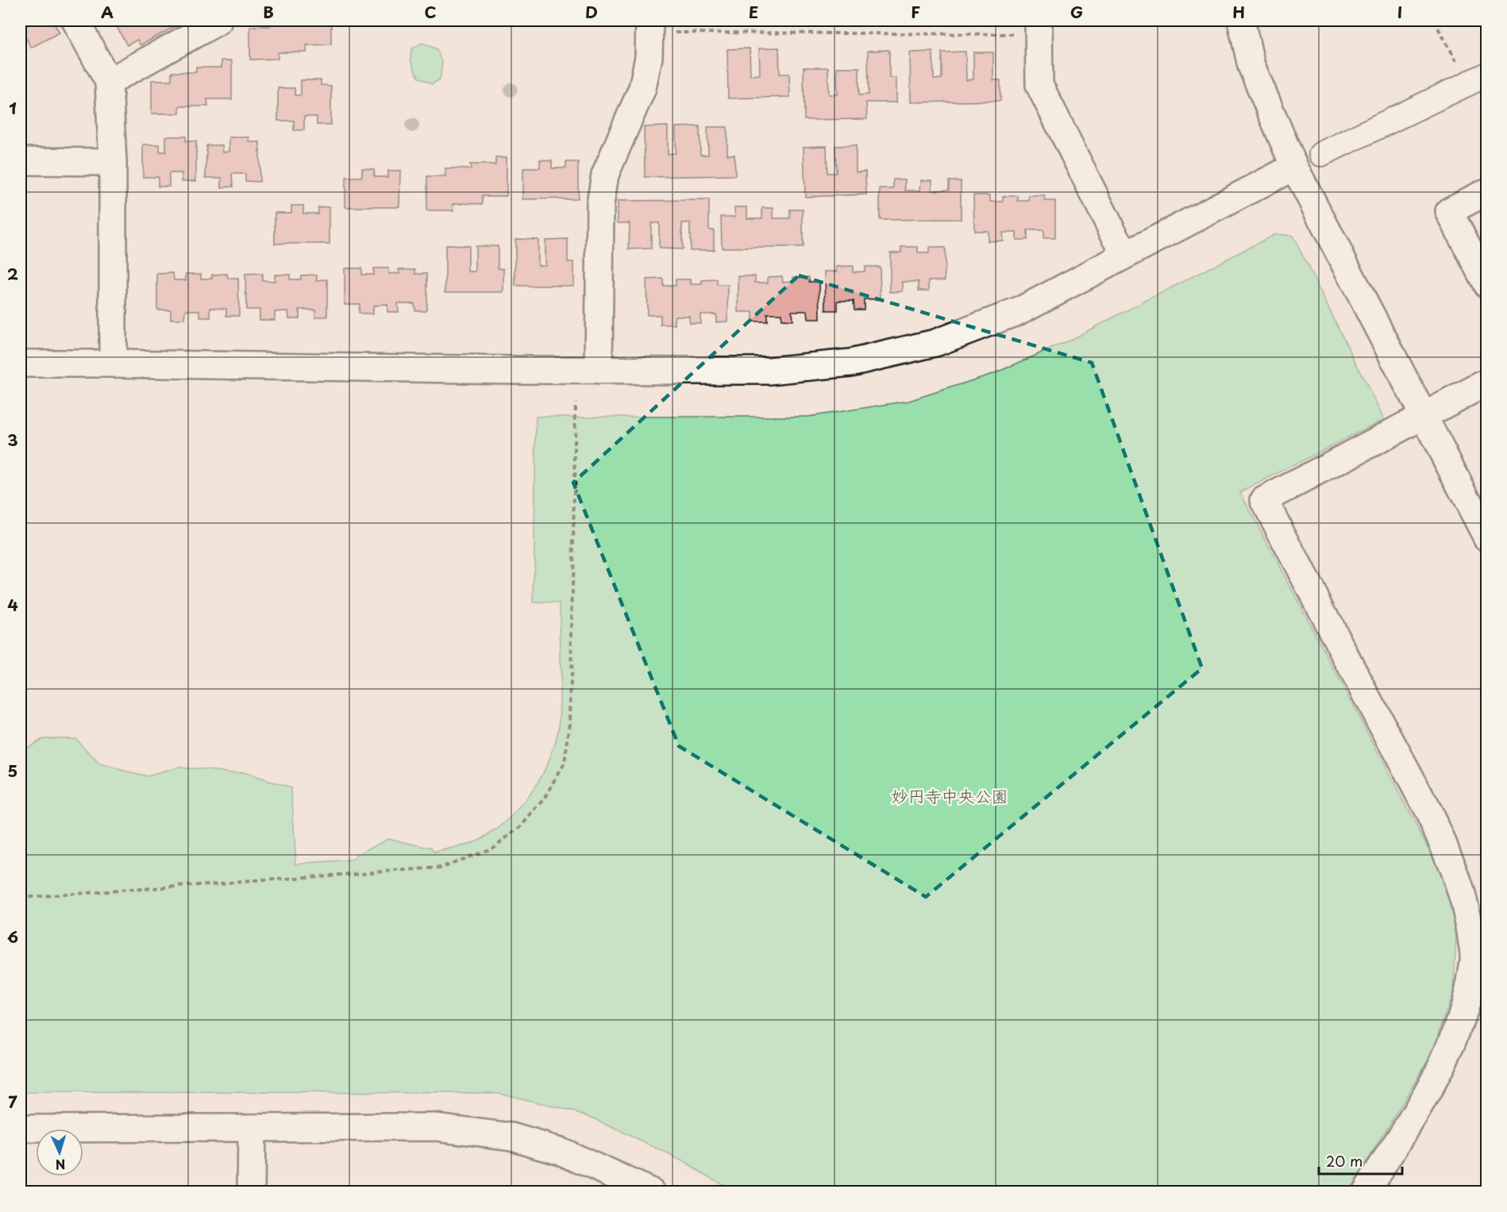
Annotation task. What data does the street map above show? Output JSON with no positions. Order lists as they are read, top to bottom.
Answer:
{
  "parks": ["妙円寺中央公園"],
  "scale_bar": "20 m",
  "north": "bottom",
  "grid": {
    "columns": [
      "A",
      "B",
      "C",
      "D",
      "E",
      "F",
      "G",
      "H",
      "I"
    ],
    "rows": [
      "1",
      "2",
      "3",
      "4",
      "5",
      "6",
      "7"
    ]
  }
}
